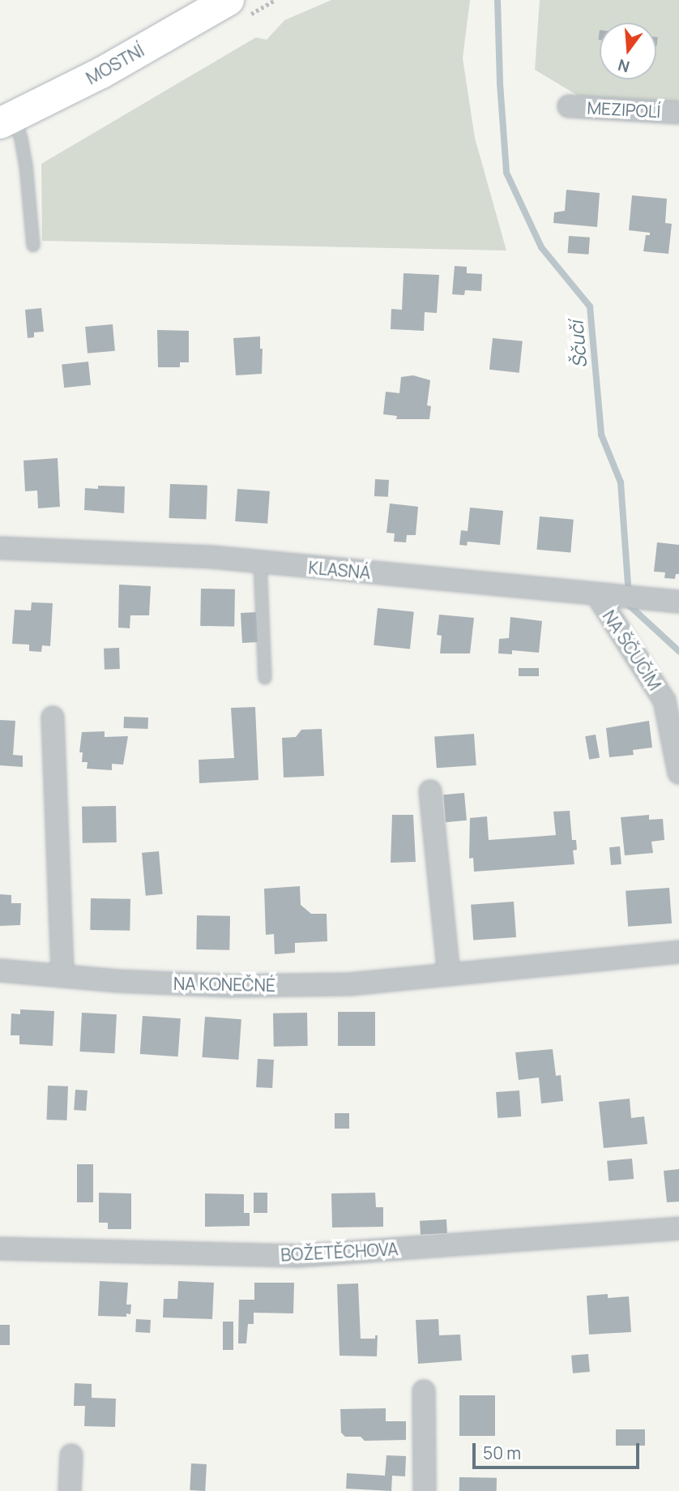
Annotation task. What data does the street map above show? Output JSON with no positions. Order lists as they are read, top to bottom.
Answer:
{
  "streets": {
    "main road": ["MOSTNÍ"],
    "street": [
      "MEZIPOLÍ",
      "KLASNÁ",
      "NA ŠČUČÍM",
      "NA KONEČNÉ",
      "BOŽETĚCHOVA"
    ]
  },
  "crossings": [
    ["KLASNÁ", "NA ŠČUČÍM"]
  ],
  "water": ["Ščučí"],
  "scale_bar": "50 m",
  "north": "bottom"
}
